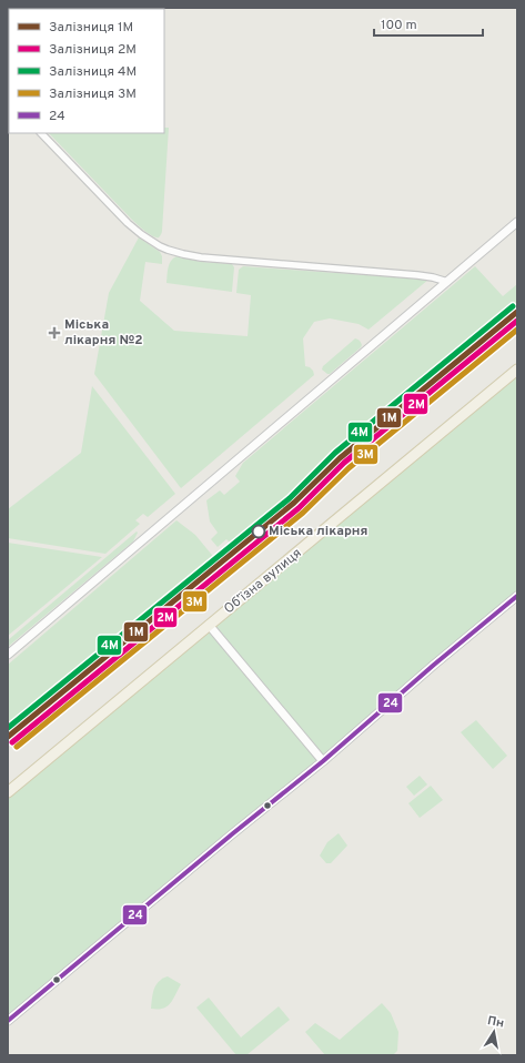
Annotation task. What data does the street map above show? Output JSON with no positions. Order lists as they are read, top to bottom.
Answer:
{
  "streets": {
    "main road": ["Обʼїзна вулиця"]
  },
  "places": {
    "health": ["Міська лікарня №2"],
    "other": ["Міська лікарня"]
  },
  "lines": [
    "rail line 4М",
    "rail line 1М",
    "rail line 2М",
    "rail line 3М",
    "transit line 24"
  ],
  "legend": [
    "Залізниця 1М",
    "Залізниця 2М",
    "Залізниця 4М",
    "Залізниця 3М",
    "24"
  ],
  "scale_bar": "100 m",
  "north": "top"
}
